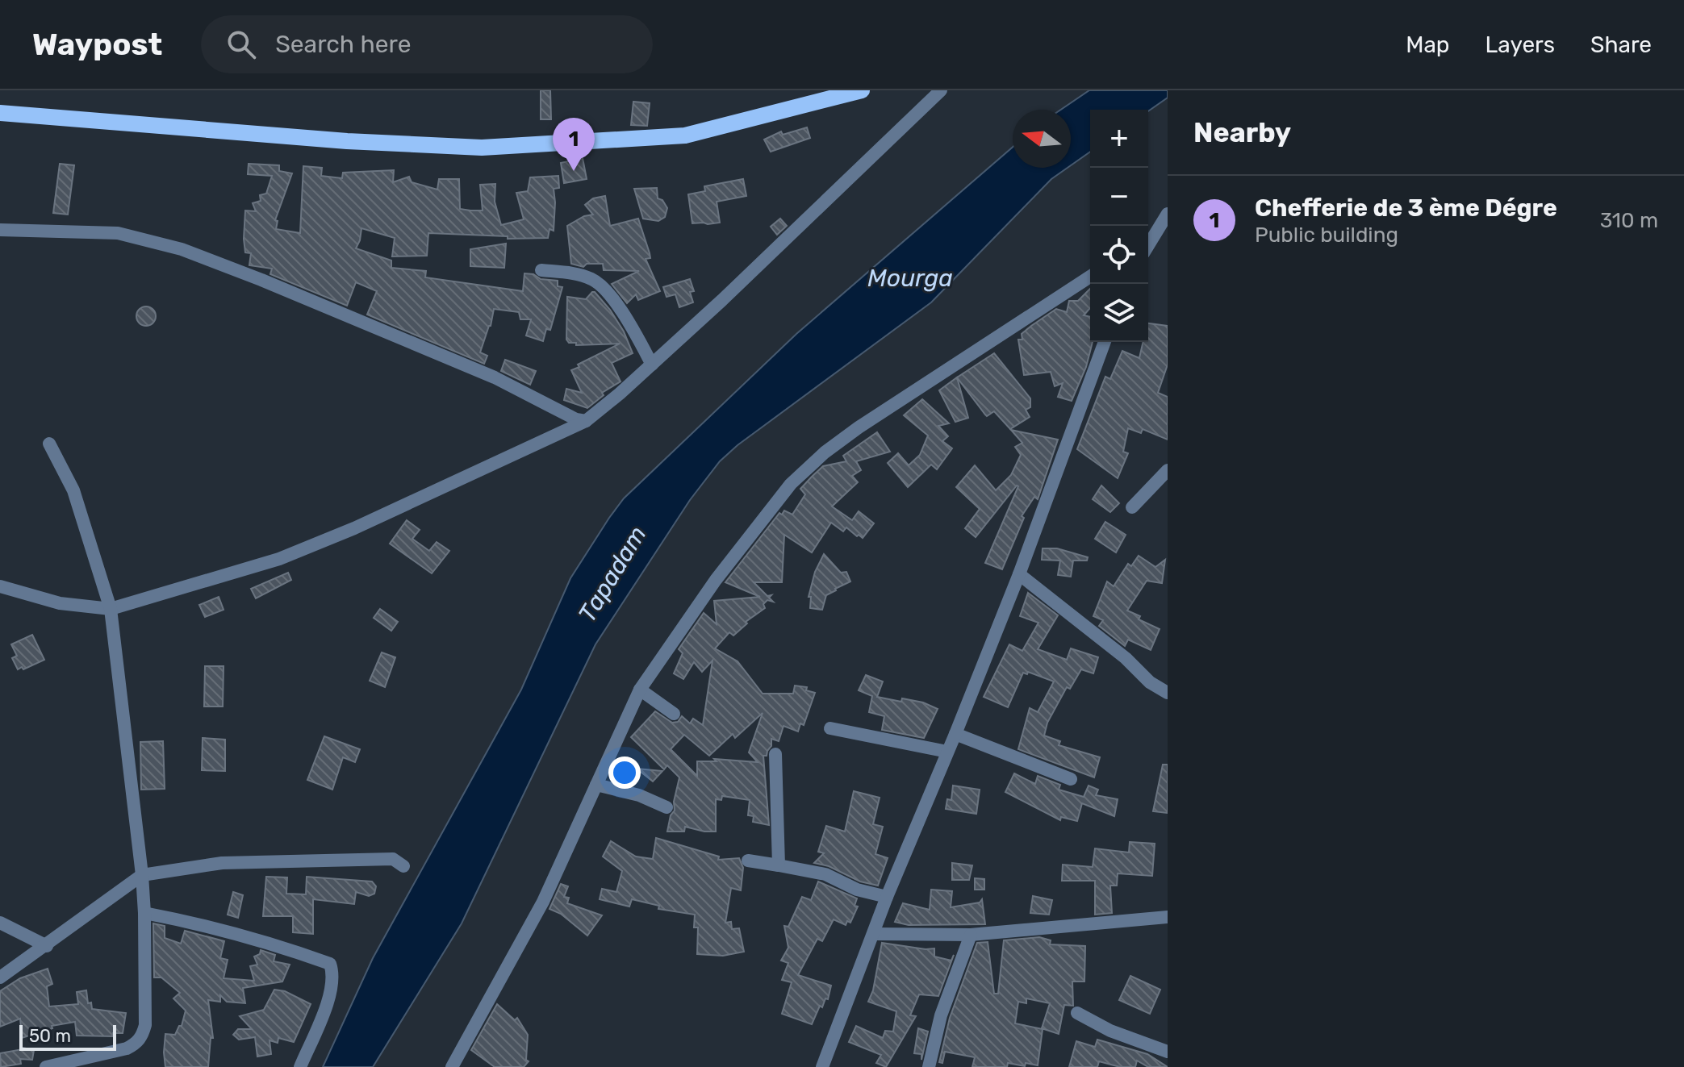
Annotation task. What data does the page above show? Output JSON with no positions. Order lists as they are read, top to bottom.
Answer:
{
  "water": ["Mourga", "Tapadam"],
  "scale_bar": "50 m",
  "north": "left",
  "page": {
    "header": "Waypost",
    "search": "Search here",
    "nav": ["Map", "Layers", "Share"],
    "heading": "Nearby",
    "map_buttons": ["+", "−"],
    "pins": "1",
    "list": [
      {
        "mark": "1",
        "name": "Chefferie de 3 ème Dégre",
        "note": "Public building",
        "value": "310 m"
      }
    ],
    "scale": "50 m"
  }
}
